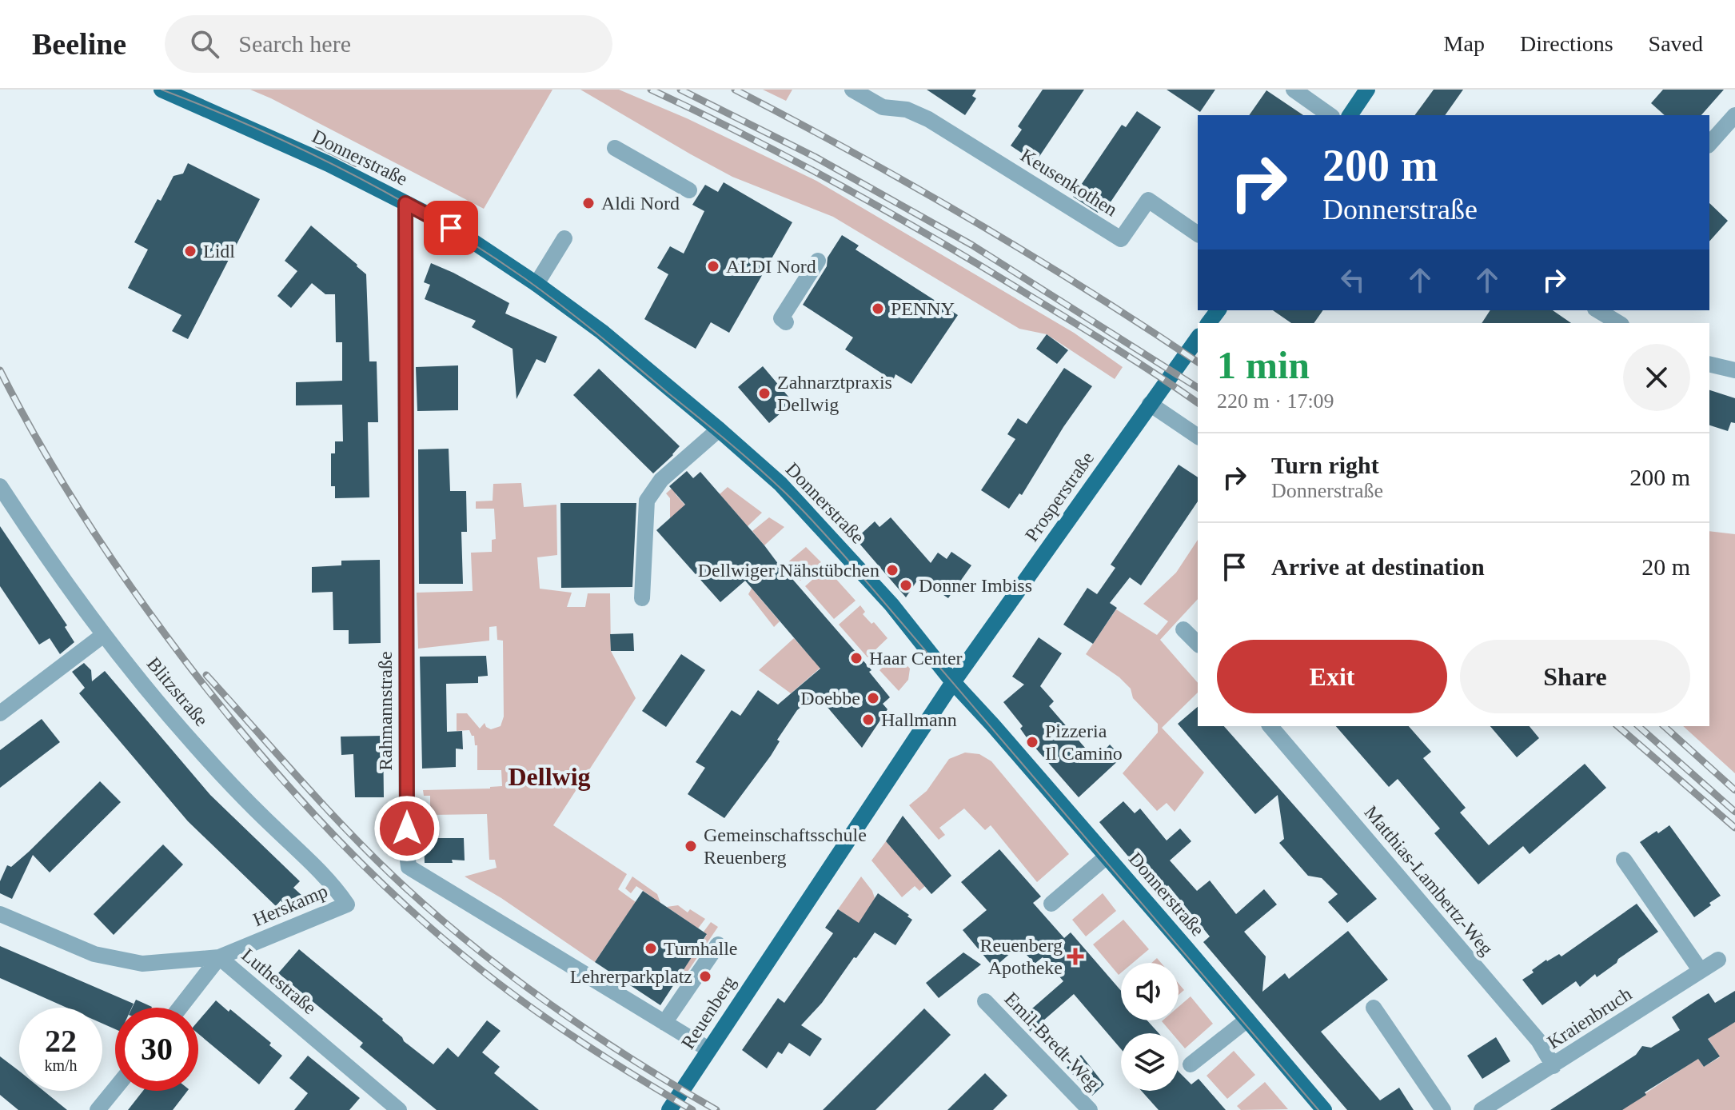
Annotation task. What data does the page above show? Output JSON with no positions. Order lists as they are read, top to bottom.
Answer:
{
  "streets": {
    "main road": ["Donnerstraße", "Prosperstraße", "Reuenberg"],
    "street": [
      "Keusenkothen",
      "Blitzstraße",
      "Rahmannstraße",
      "Matthias-Lambertz-Weg",
      "Herskamp",
      "Luthestraße",
      "Kraienbruch",
      "Emil-Bredt-Weg"
    ]
  },
  "crossings": [
    ["Donnerstraße", "Prosperstraße"],
    ["Donnerstraße", "Rahmannstraße"],
    ["Donnerstraße", "Reuenberg"],
    ["Prosperstraße", "Reuenberg"],
    ["Blitzstraße", "Herskamp"],
    ["Rahmannstraße", "Reuenberg"],
    ["Matthias-Lambertz-Weg", "Kraienbruch"],
    ["Herskamp", "Luthestraße"]
  ],
  "districts": ["Dellwig"],
  "places": {
    "other": [
      "Aldi Nord",
      "Lidl",
      "ALDI Nord",
      "PENNY",
      "Zahnarztpraxis Dellwig",
      "Dellwiger Nähstübchen",
      "Donner Imbiss",
      "Haar Center",
      "Doebbe",
      "Hallmann",
      "Pizzeria Il Camino",
      "Gemeinschaftsschule Reuenberg",
      "Turnhalle",
      "Lehrerparkplatz"
    ],
    "health": ["Reuenberg Apotheke"]
  },
  "page": {
    "header": "Beeline",
    "search": "Search here",
    "nav": ["Map", "Directions", "Saved"],
    "turn": ["200 m", "Donnerstraße"],
    "heading": ["1 min", "220 m · 17:09"],
    "list": [
      {
        "name": "Turn right",
        "note": "Donnerstraße",
        "value": "200 m"
      },
      {
        "name": "Arrive at destination",
        "value": "20 m"
      }
    ],
    "buttons": ["Exit", "Share"],
    "speed": "22 km/h",
    "limit": "30"
  }
}
